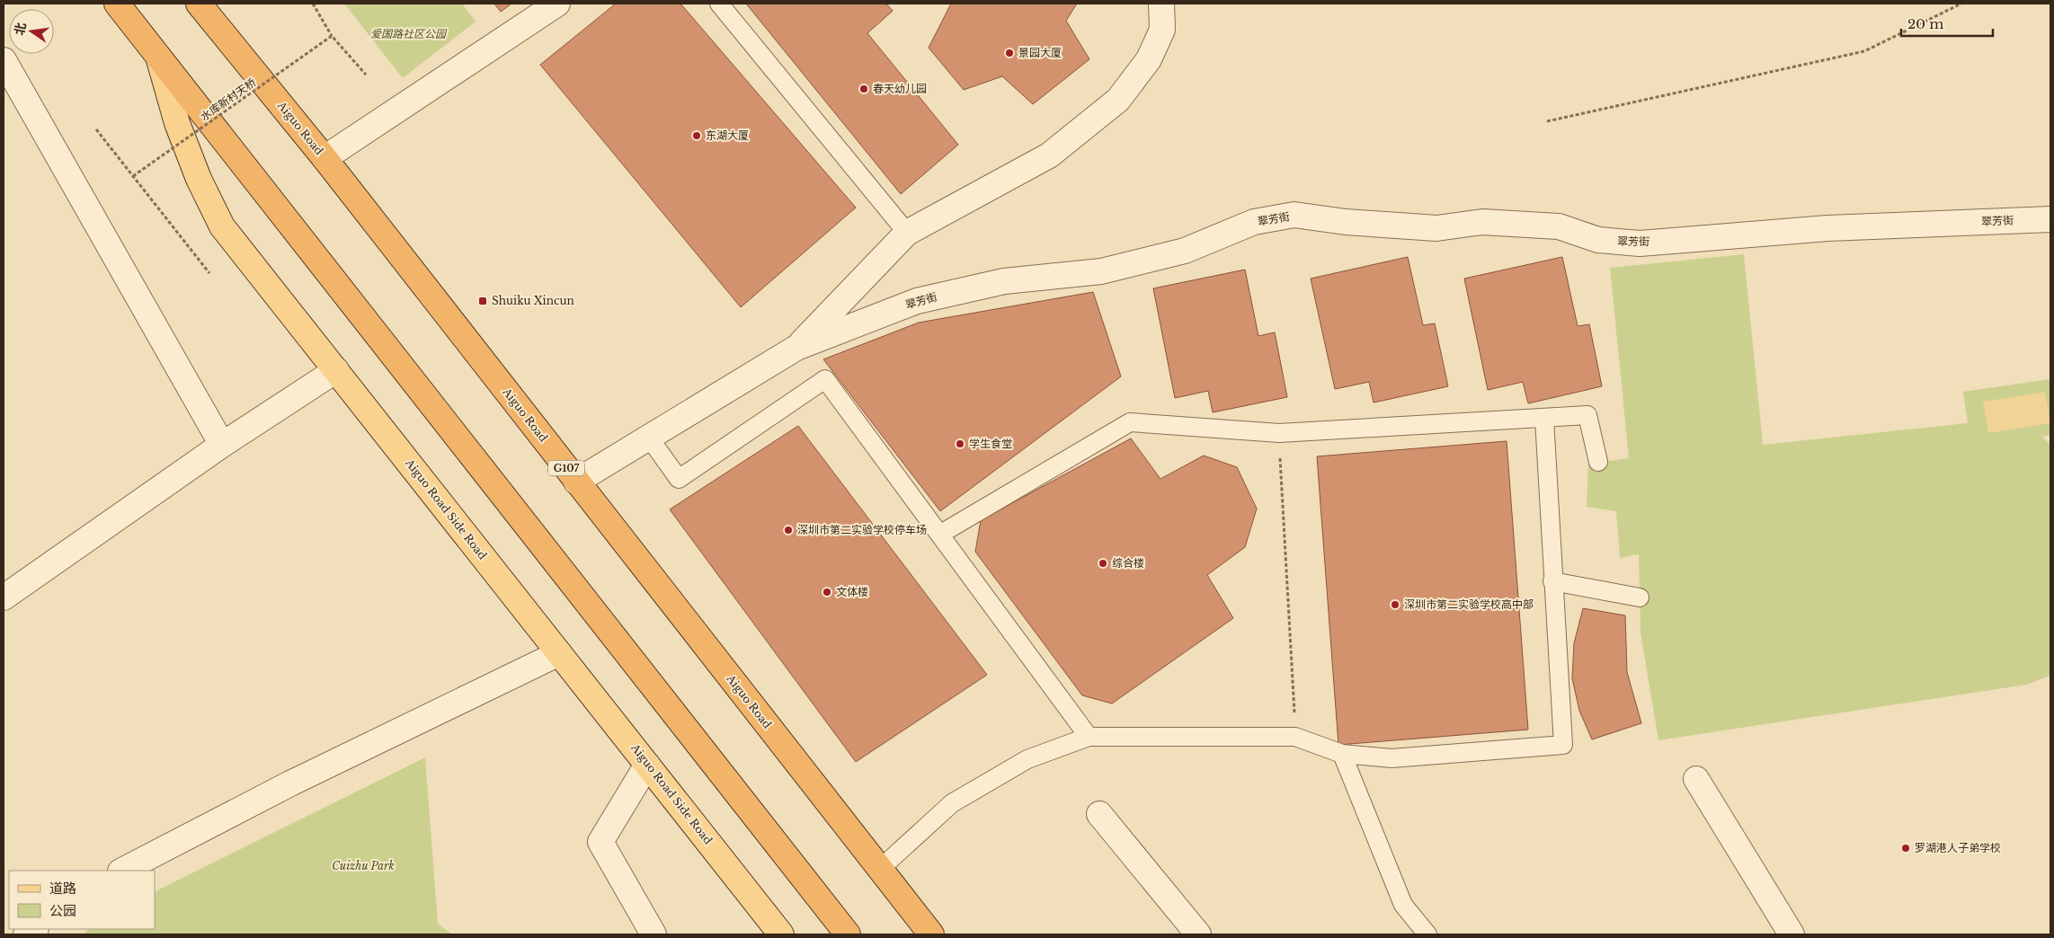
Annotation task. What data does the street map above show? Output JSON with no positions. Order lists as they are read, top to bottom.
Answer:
{
  "streets": {
    "highway": ["Aiguo Road", "G107"],
    "main road": ["Aiguo Road Side Road"],
    "street": ["翠芳街"],
    "path": ["水库新村天桥"]
  },
  "crossings": [
    ["Aiguo Road", "翠芳街"]
  ],
  "parks": ["爱国路社区公园", "Cuizhu Park"],
  "places": {
    "other": [
      "景园大厦",
      "春天幼儿园",
      "东湖大厦",
      "学生食堂",
      "深圳市第二实验学校停车场",
      "综合楼",
      "文体楼",
      "深圳市第二实验学校高中部",
      "罗湖港人子弟学校"
    ],
    "transit": ["Shuiku Xincun"]
  },
  "legend": ["道路", "公园"],
  "scale_bar": "20 m",
  "north": "left"
}
